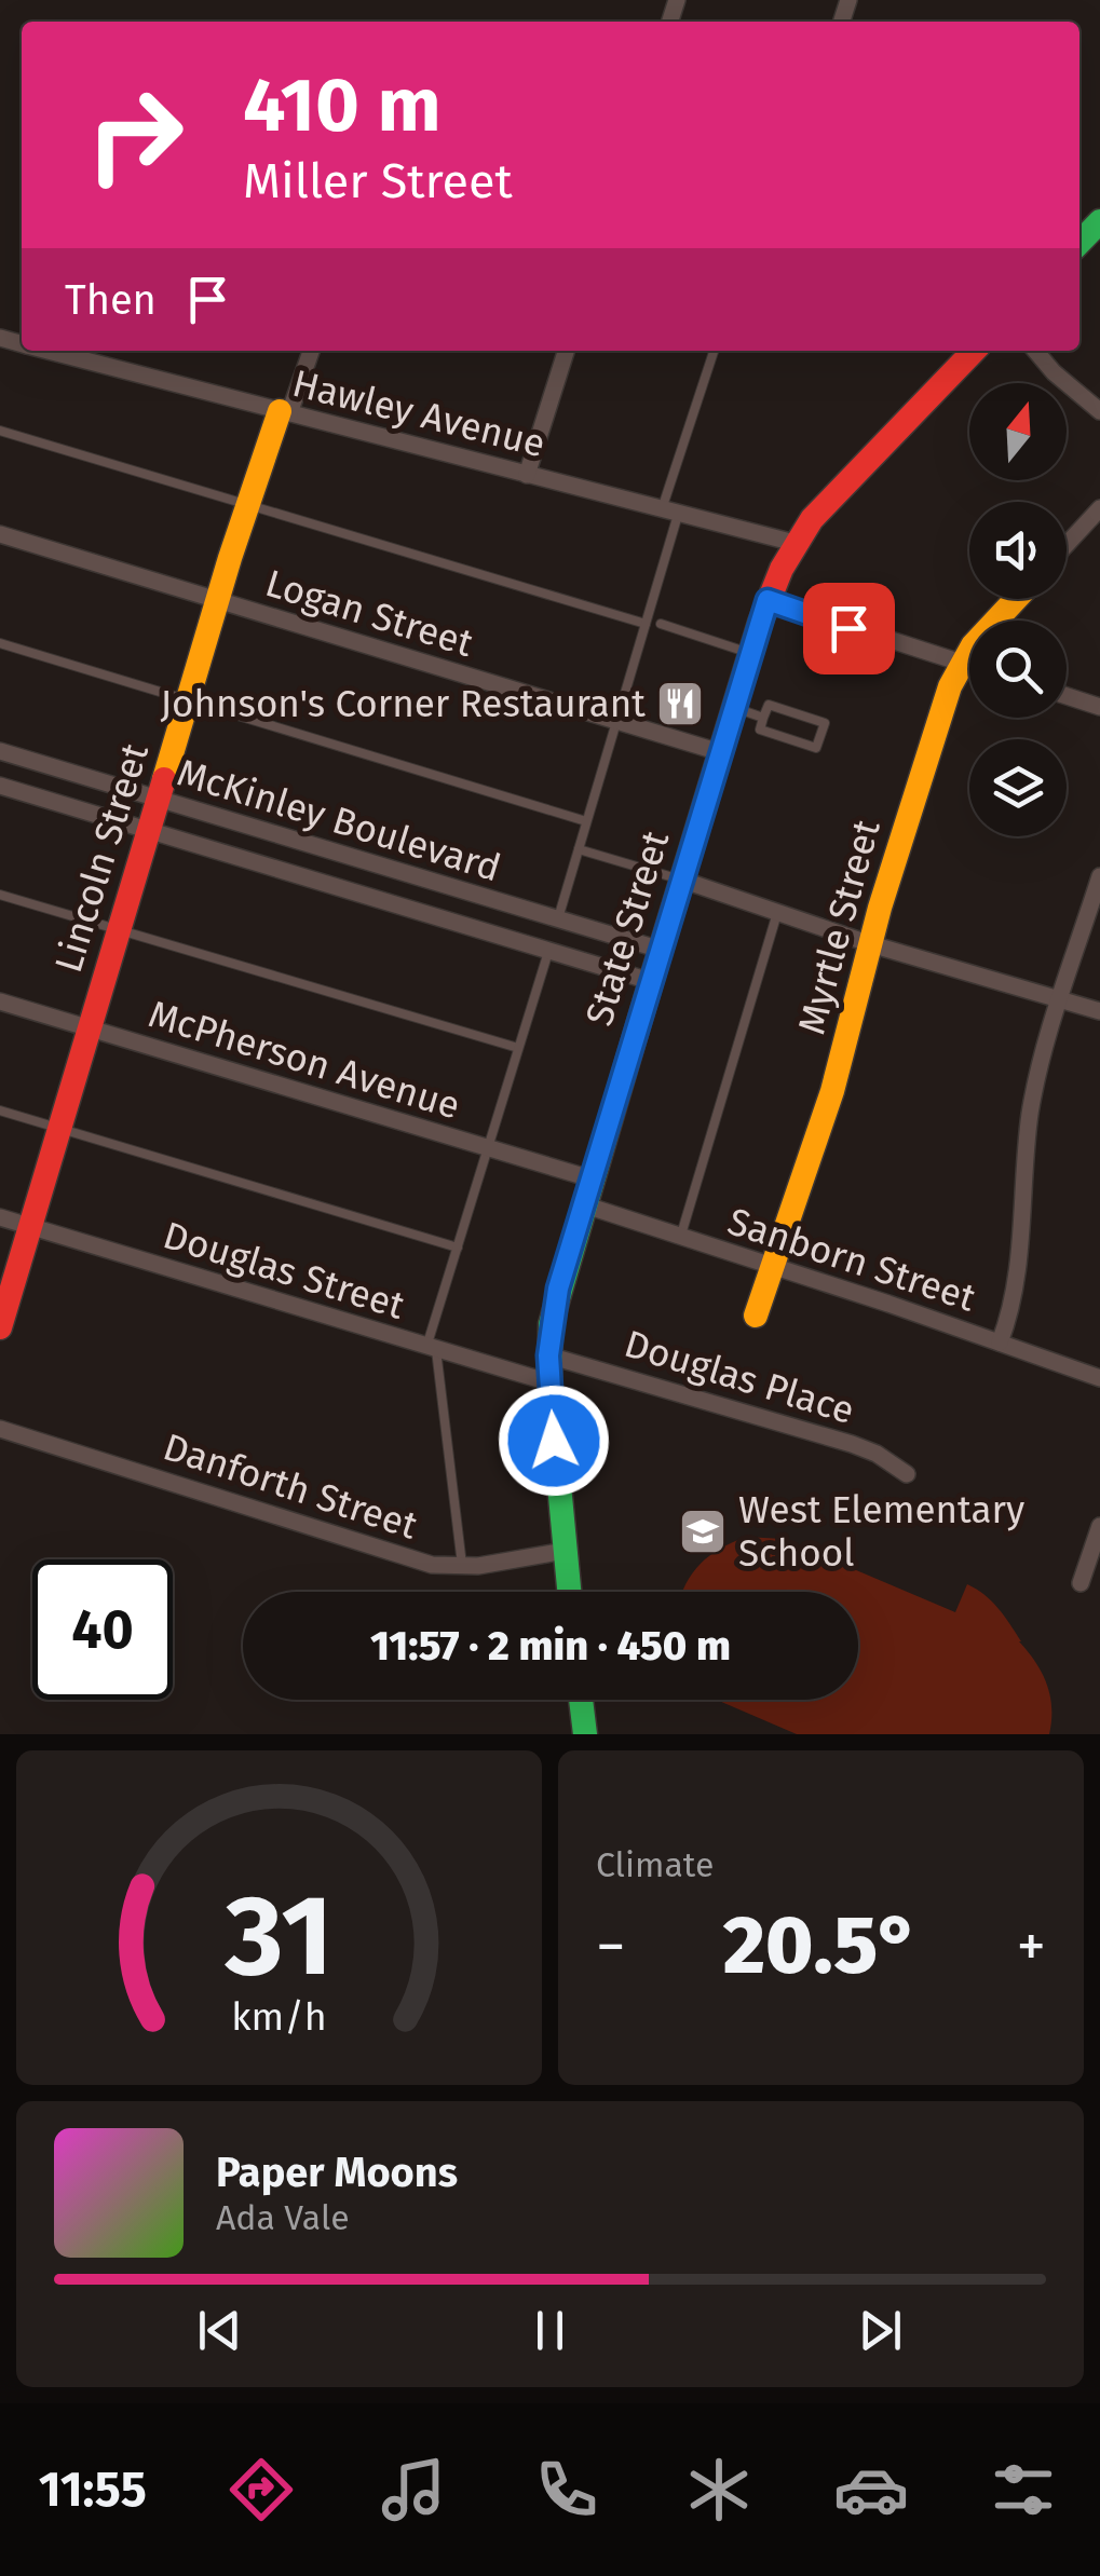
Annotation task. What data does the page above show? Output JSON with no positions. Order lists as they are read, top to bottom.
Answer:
{
  "streets": {
    "street": [
      "Hawley Avenue",
      "Logan Street",
      "McKinley Boulevard",
      "Lincoln Street",
      "Myrtle Street",
      "State Street",
      "McPherson Avenue",
      "Sanborn Street",
      "Douglas Street",
      "Douglas Place",
      "Danforth Street"
    ]
  },
  "crossings": [
    ["Hawley Avenue", "Lincoln Street"],
    ["Hawley Avenue", "State Street"],
    ["Logan Street", "Lincoln Street"],
    ["Logan Street", "State Street"],
    ["McKinley Boulevard", "Lincoln Street"],
    ["McKinley Boulevard", "State Street"],
    ["Lincoln Street", "McPherson Avenue"],
    ["Lincoln Street", "Douglas Street"],
    ["Myrtle Street", "Sanborn Street"],
    ["State Street", "McPherson Avenue"],
    ["State Street", "Sanborn Street"],
    ["State Street", "Douglas Street"],
    ["State Street", "Douglas Place"],
    ["State Street", "Danforth Street"]
  ],
  "places": {
    "restaurant": ["Johnson's Corner Restaurant"],
    "school or university": ["West Elementary School"]
  },
  "north": "top",
  "page": {
    "turn": ["410 m", "Miller Street"],
    "then": "Then",
    "limit": "40",
    "trip": "11:57 · 2 min · 450 m",
    "tile": "Climate",
    "heat": ["−", "20.5°", "+"],
    "song": ["Paper Moons", "Ada Vale"],
    "tabs": "11:55",
    "gauge": ["31", "km/h"]
  }
}
